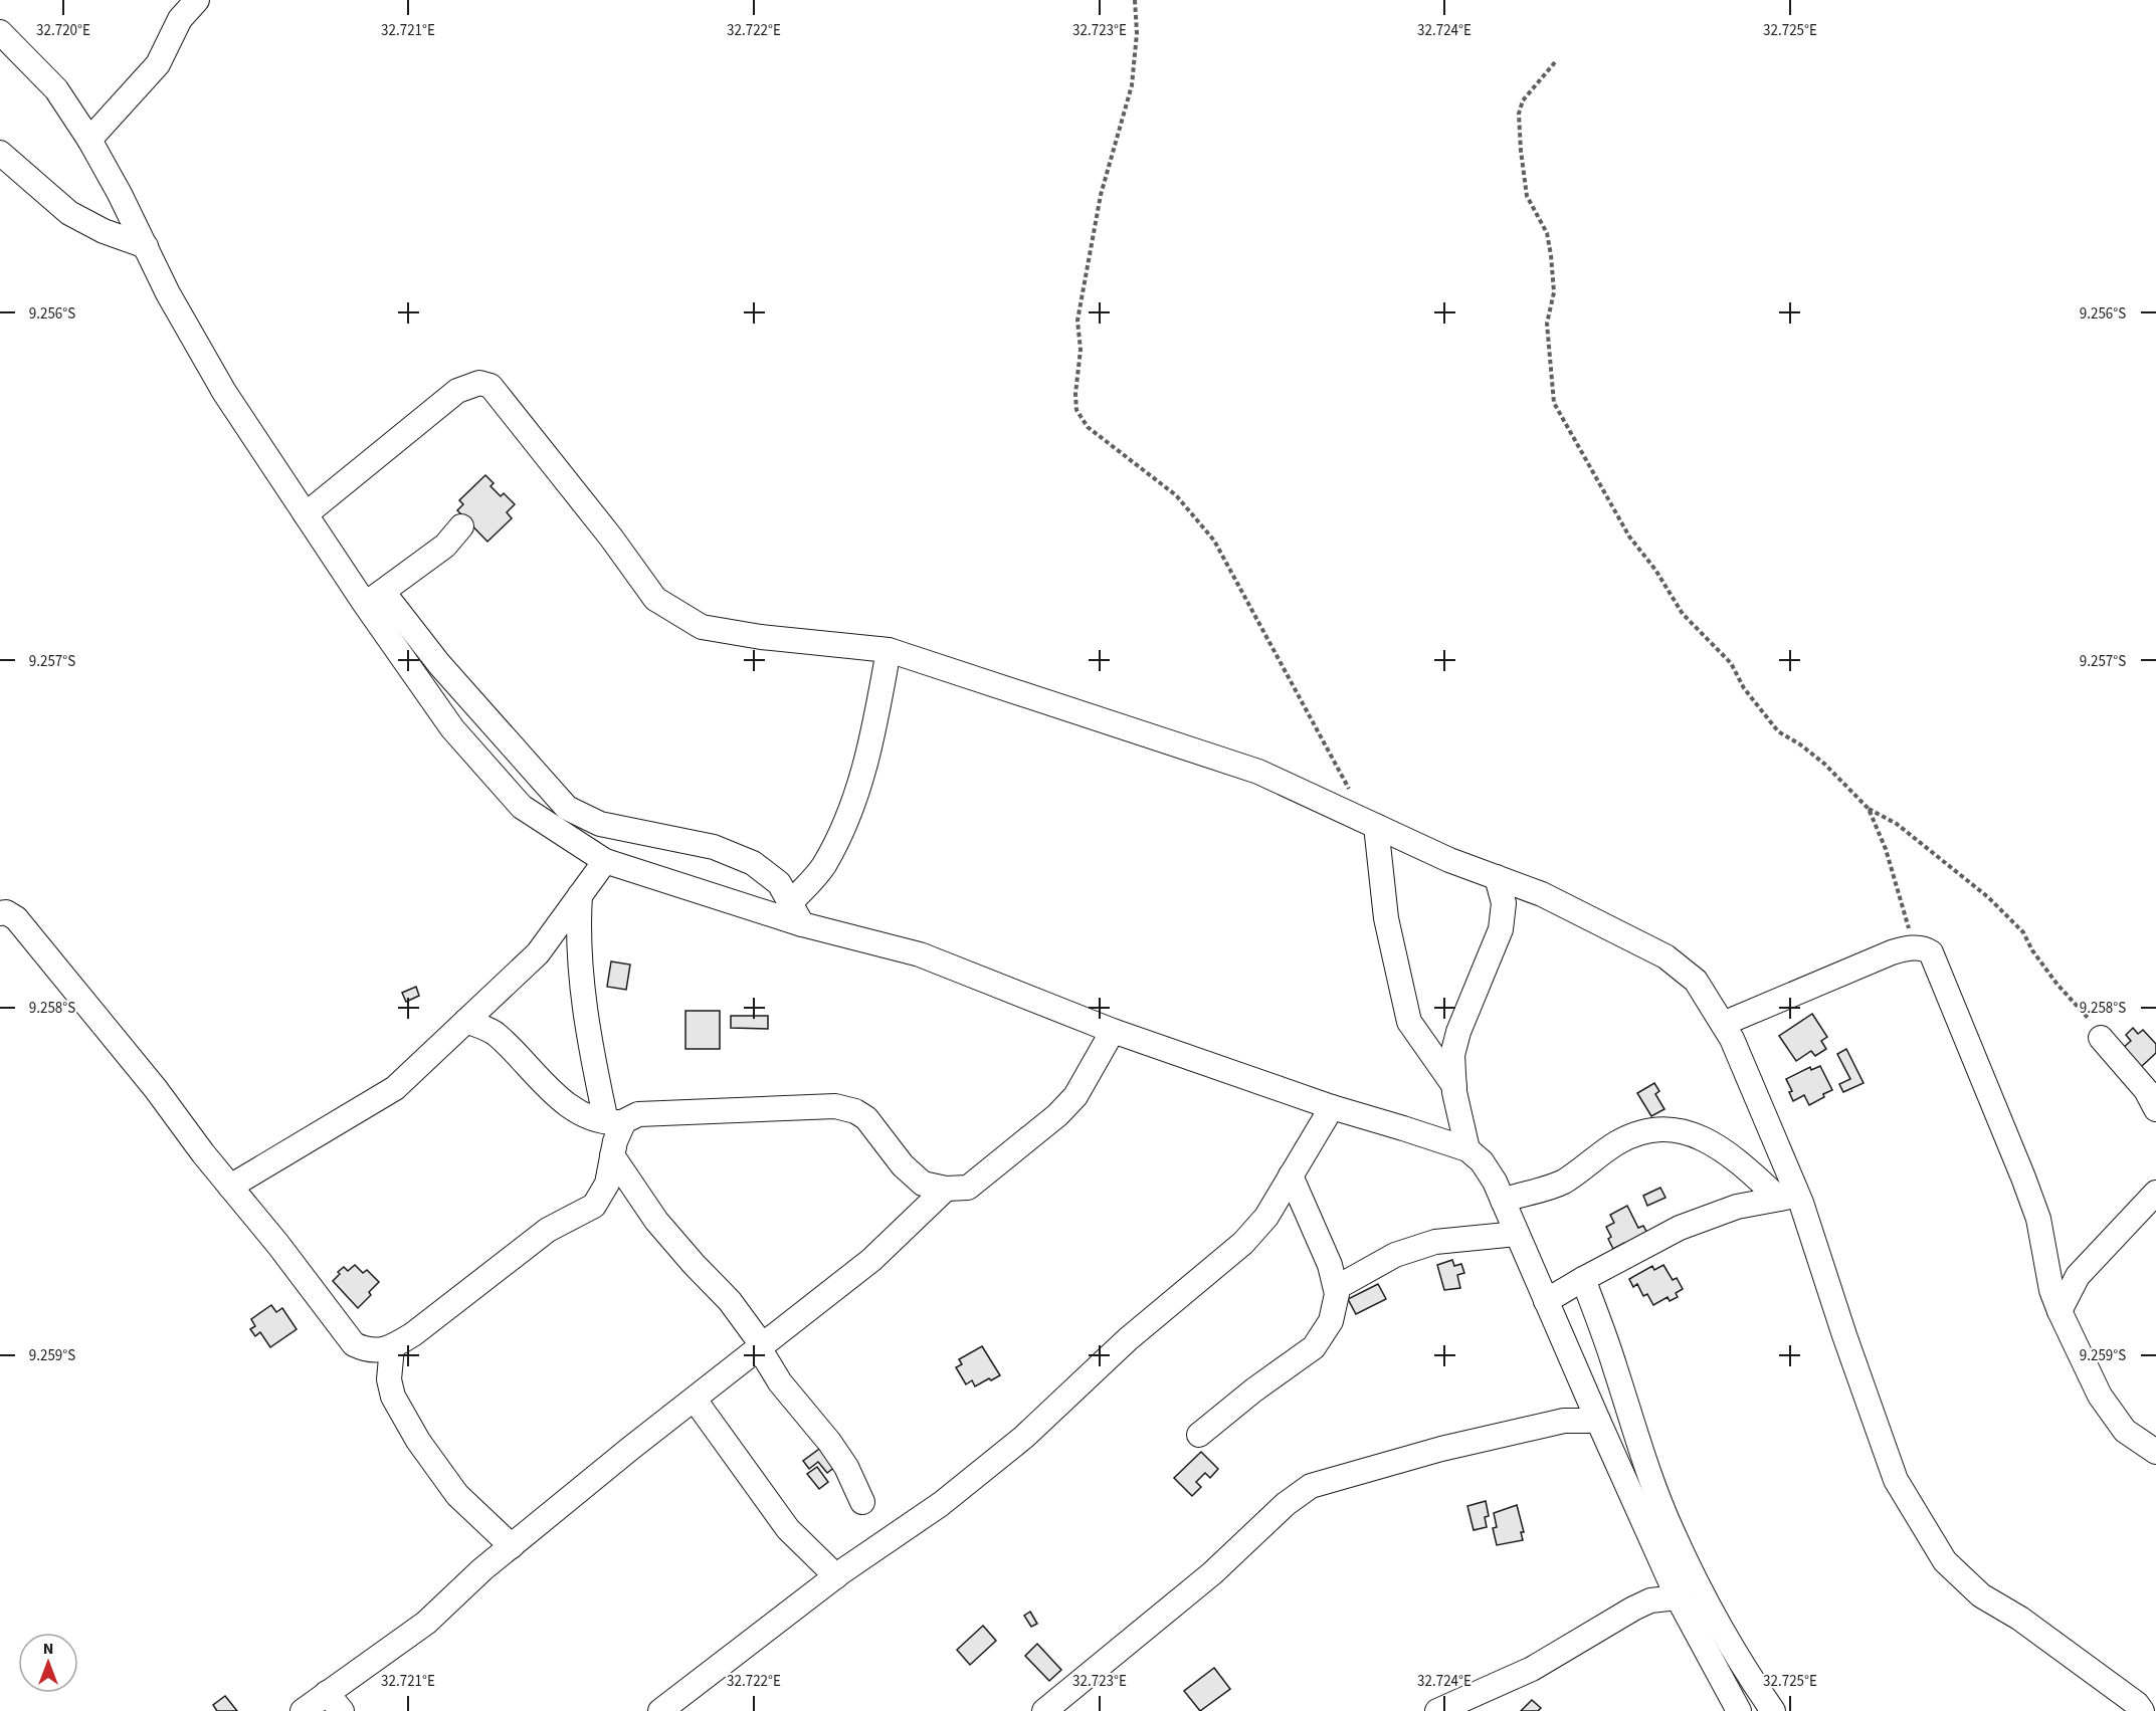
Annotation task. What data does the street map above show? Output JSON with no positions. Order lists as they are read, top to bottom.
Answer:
{
  "north": "top",
  "coordinates": [
    "32.720°E",
    "32.721°E",
    "32.722°E",
    "32.723°E",
    "32.724°E",
    "32.725°E",
    "9.256°S",
    "9.257°S",
    "9.258°S",
    "9.259°S"
  ]
}
